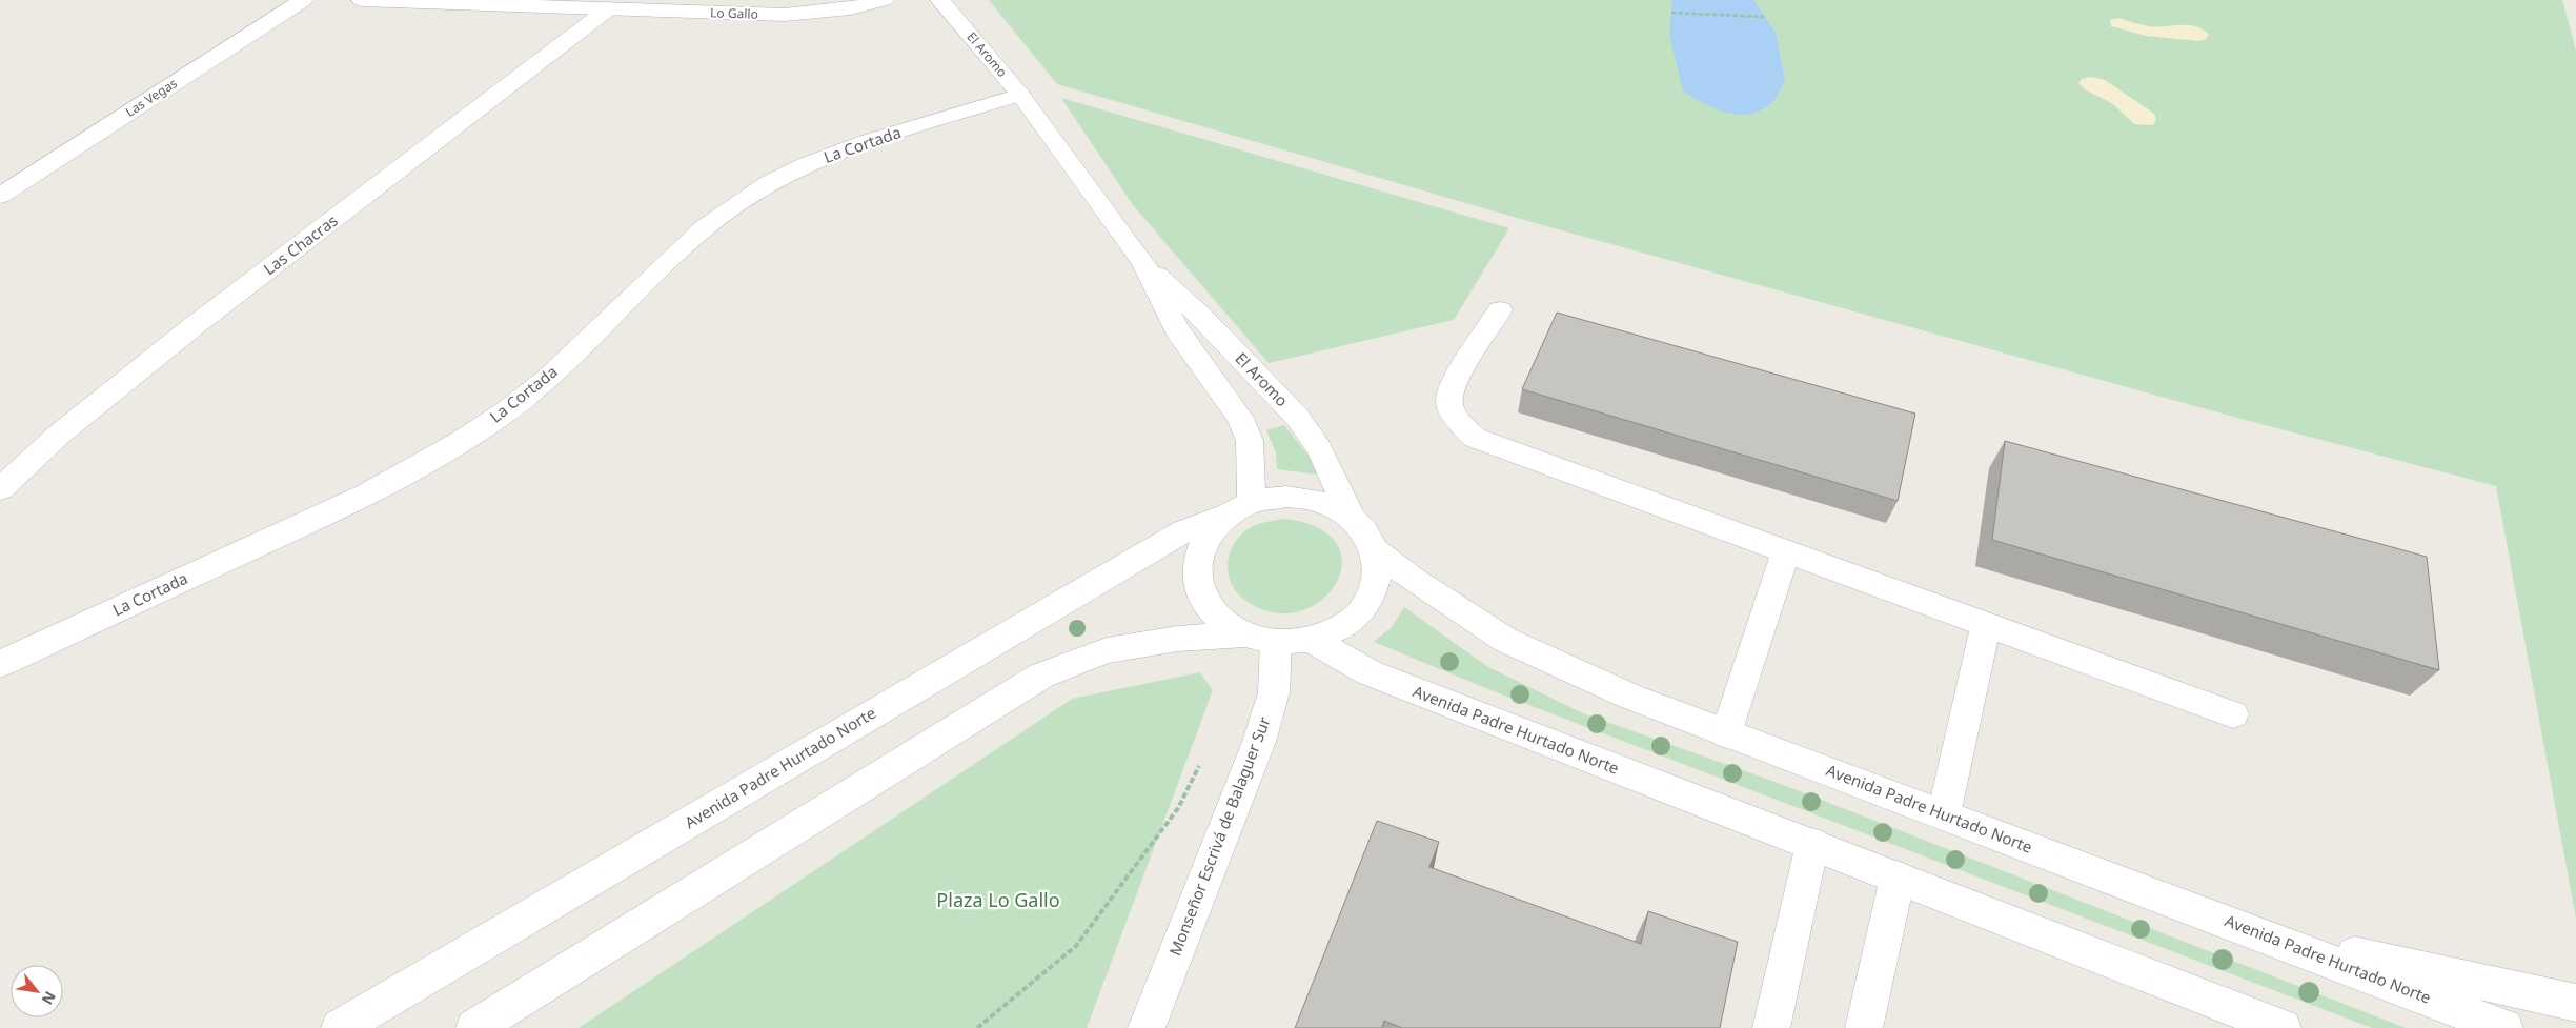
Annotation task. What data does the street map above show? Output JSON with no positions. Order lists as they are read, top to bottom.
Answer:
{
  "streets": {
    "street": [
      "Lo Gallo",
      "El Aromo",
      "Las Vegas",
      "La Cortada",
      "Las Chacras",
      "Avenida Padre Hurtado Norte",
      "Monseñor Escrivá de Balaguer Sur"
    ]
  },
  "crossings": [
    ["Lo Gallo", "Las Chacras"],
    ["El Aromo", "La Cortada"],
    ["El Aromo", "Avenida Padre Hurtado Norte"],
    ["El Aromo", "Monseñor Escrivá de Balaguer Sur"],
    ["Avenida Padre Hurtado Norte", "Monseñor Escrivá de Balaguer Sur"]
  ],
  "parks": ["Plaza Lo Gallo"],
  "north": "bottom right"
}
